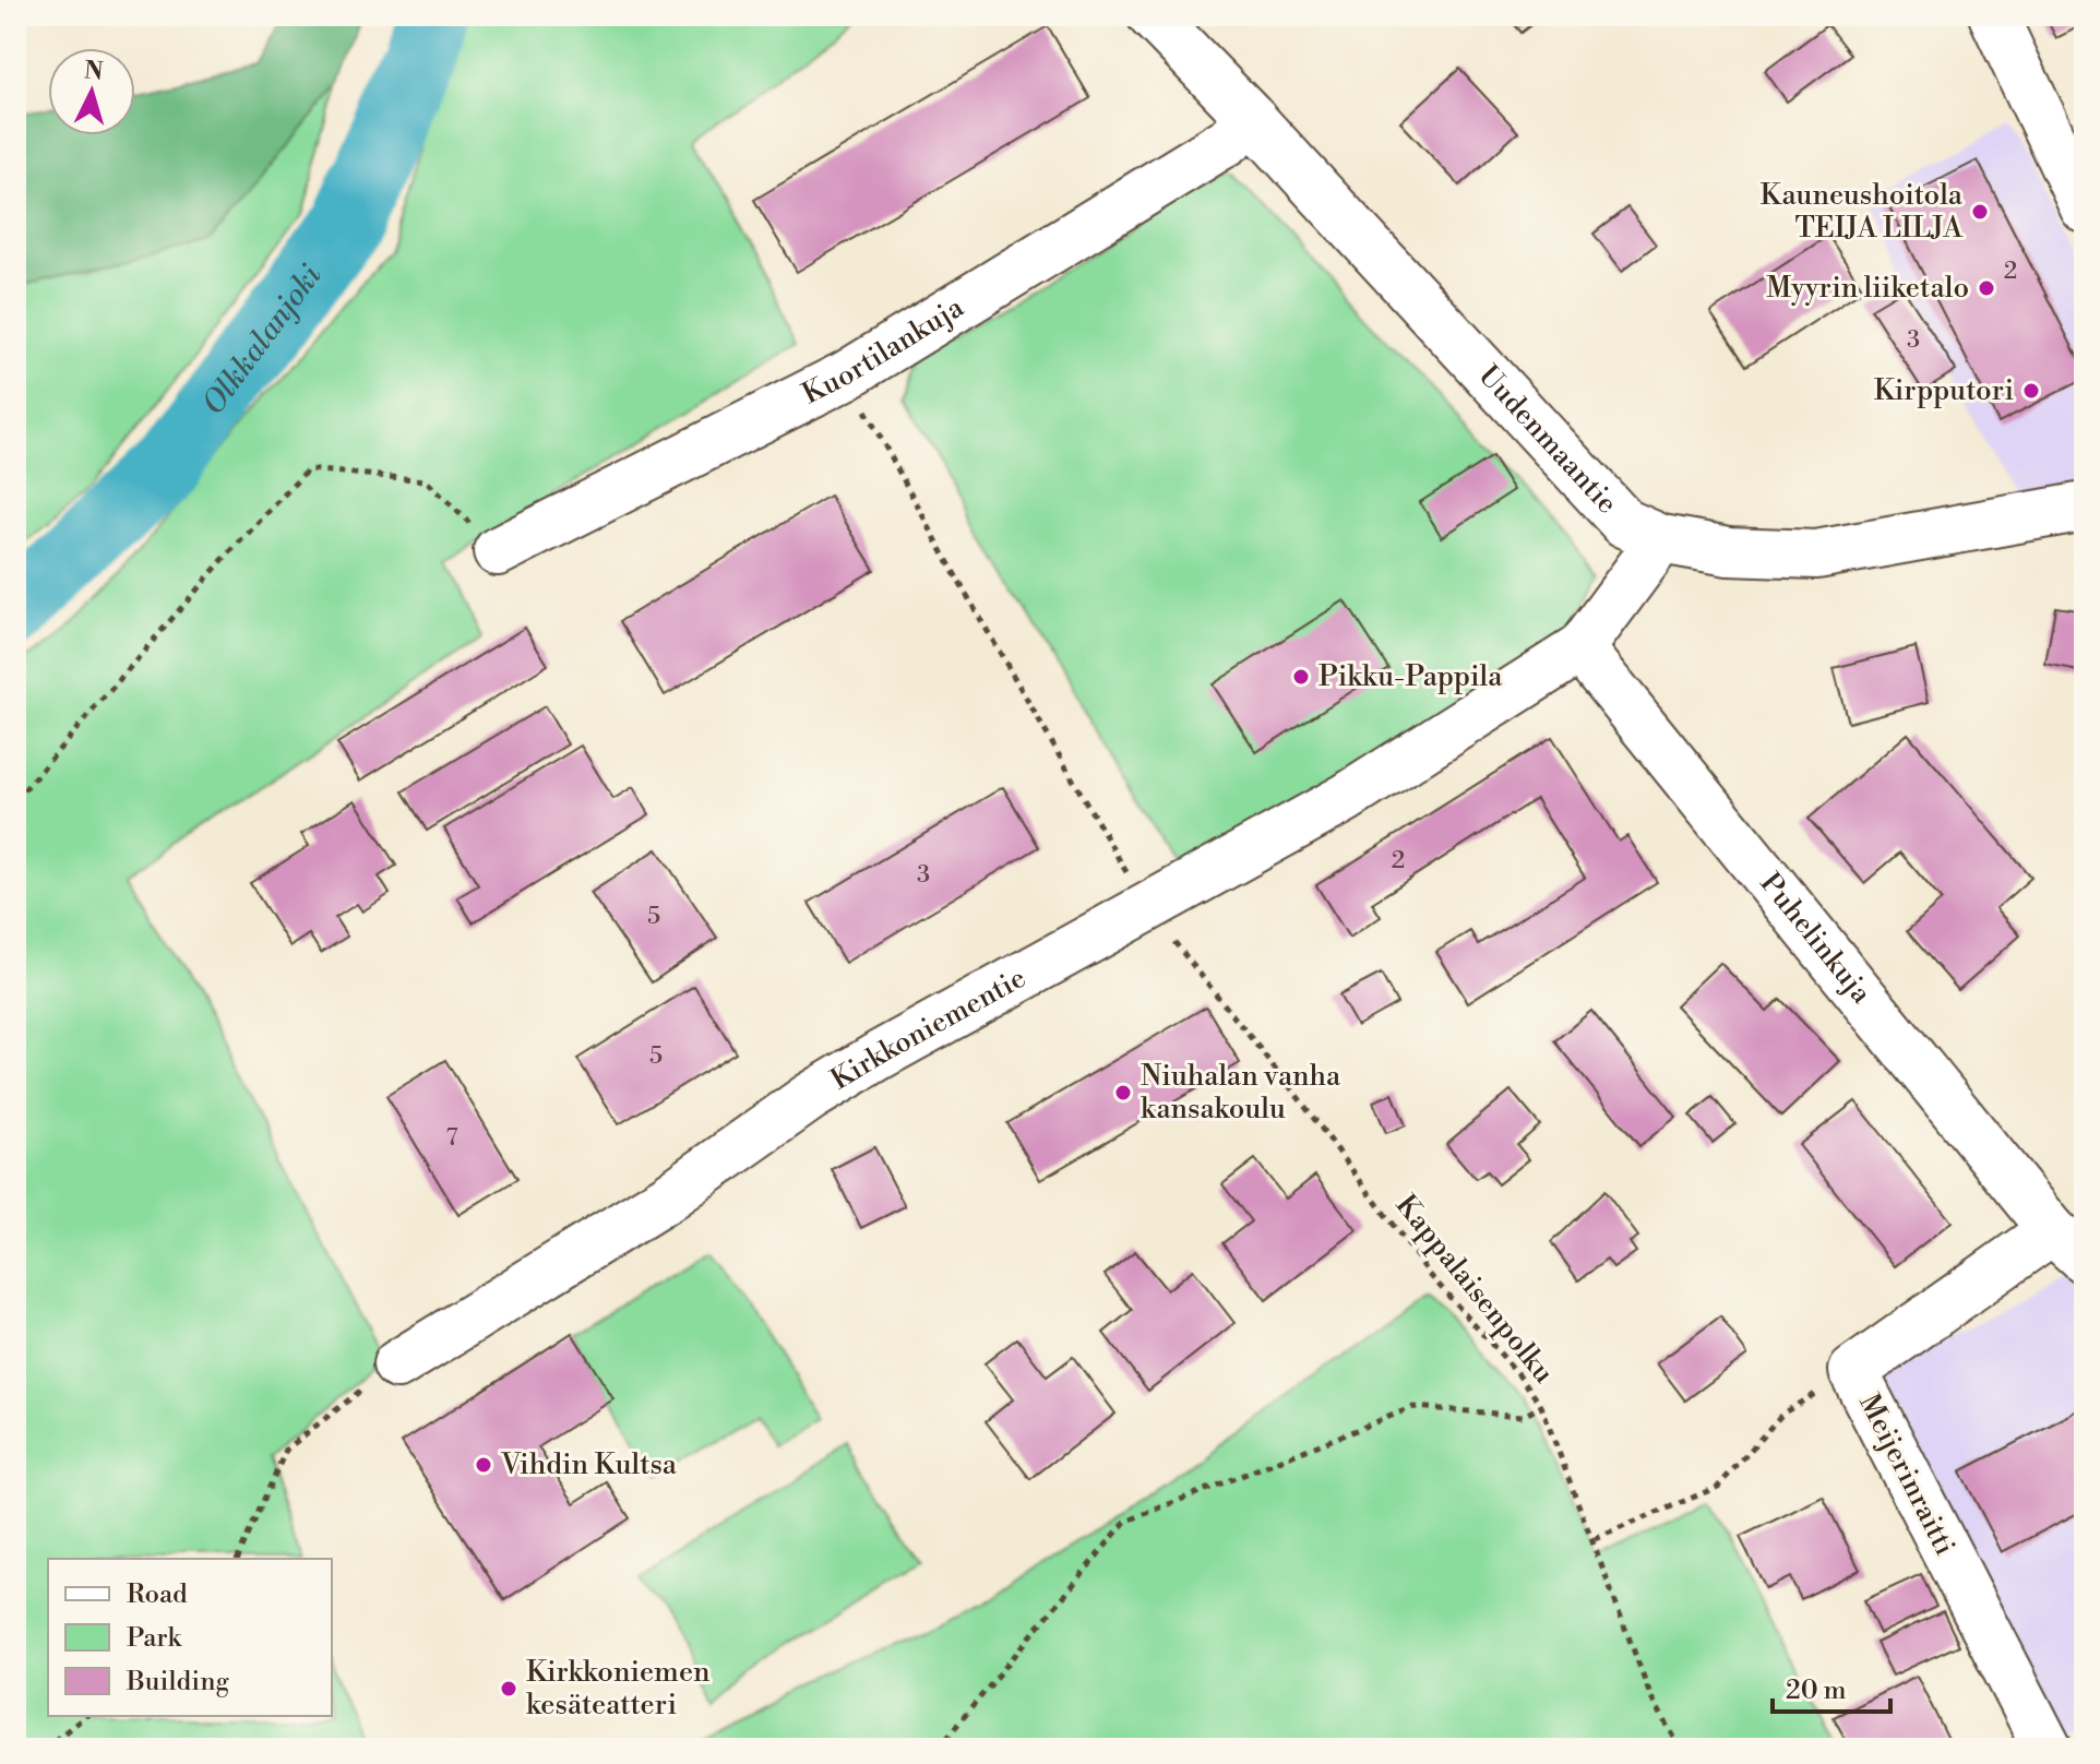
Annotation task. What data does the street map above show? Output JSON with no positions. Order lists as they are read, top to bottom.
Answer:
{
  "streets": {
    "street": [
      "Kuortilankuja",
      "Uudenmaantie",
      "Puhelinkuja",
      "Kirkkoniementie",
      "Meijerinraitti"
    ],
    "path": ["Kappalaisenpolku"]
  },
  "crossings": [
    ["Kuortilankuja", "Uudenmaantie"],
    ["Kuortilankuja", "Kappalaisenpolku"],
    ["Uudenmaantie", "Kirkkoniementie"],
    ["Puhelinkuja", "Kirkkoniementie"],
    ["Puhelinkuja", "Meijerinraitti"],
    ["Kirkkoniementie", "Kappalaisenpolku"]
  ],
  "water": ["Olkkalanjoki"],
  "places": [
    "Kauneushoitola TEIJA LILJA",
    "Myyrin liiketalo",
    "Kirpputori",
    "Pikku-Pappila",
    "Niuhalan vanha kansakoulu",
    "Vihdin Kultsa",
    "Kirkkoniemen kesäteatteri"
  ],
  "house_numbers": [
    "2",
    "3",
    "2",
    "3",
    "5",
    "5",
    "7"
  ],
  "legend": ["Road", "Park", "Building"],
  "scale_bar": "20 m",
  "north": "top"
}
